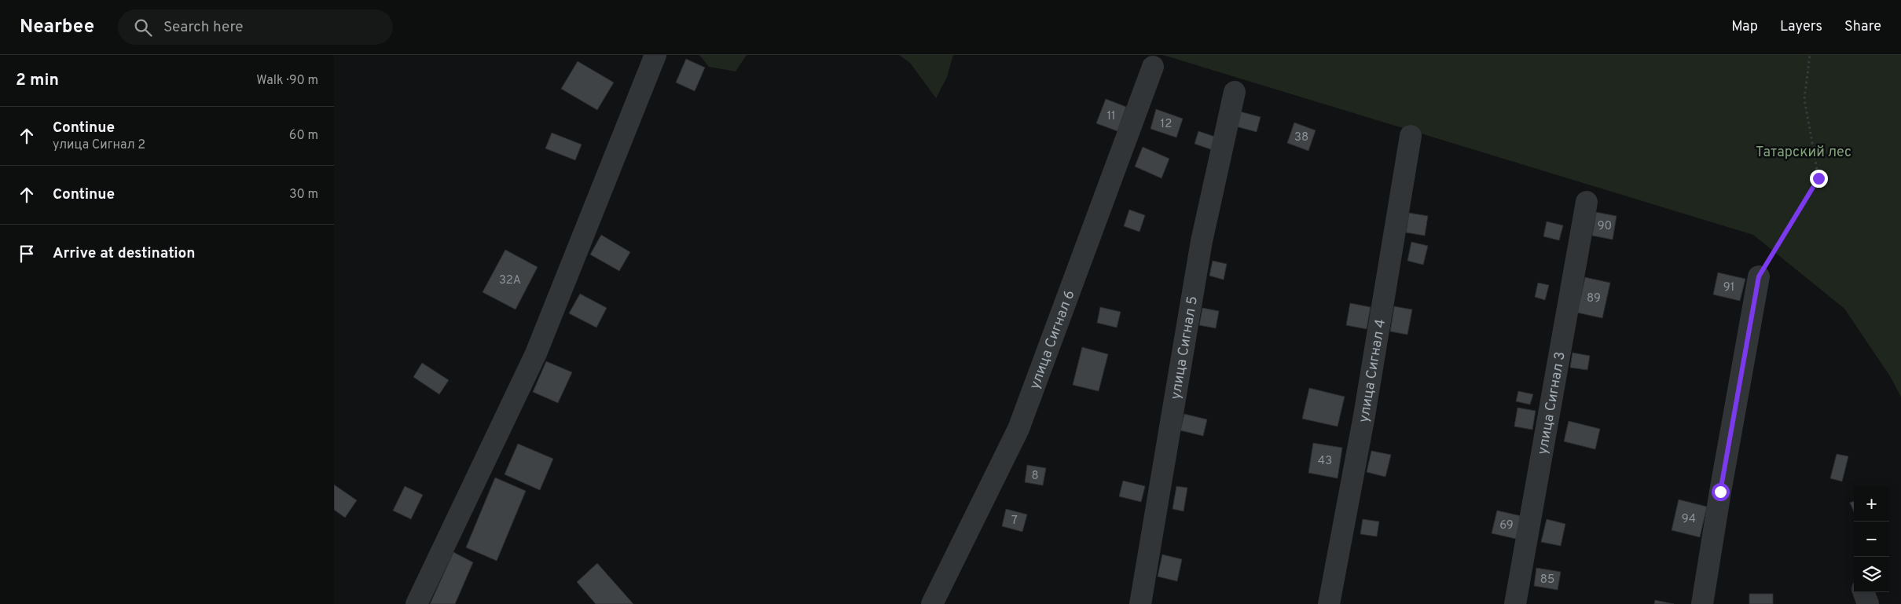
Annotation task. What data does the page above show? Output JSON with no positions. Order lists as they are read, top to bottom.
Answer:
{
  "streets": {
    "street": [
      "улица Сигнал 6",
      "улица Сигнал 5",
      "улица Сигнал 4",
      "улица Сигнал 3"
    ]
  },
  "parks": ["Татарский лес"],
  "house_numbers": [
    "11",
    "12",
    "38",
    "90",
    "32А",
    "91",
    "89",
    "43",
    "8",
    "94",
    "7",
    "69",
    "85"
  ],
  "page": {
    "header": "Nearbee",
    "search": "Search here",
    "nav": ["Map", "Layers", "Share"],
    "heading": ["2 min", "Walk · 90 m"],
    "list": [
      ["Continue", "улица Сигнал 2", "60 m"],
      ["Continue", "30 m"],
      "Arrive at destination"
    ],
    "map_buttons": ["+", "−"]
  }
}
